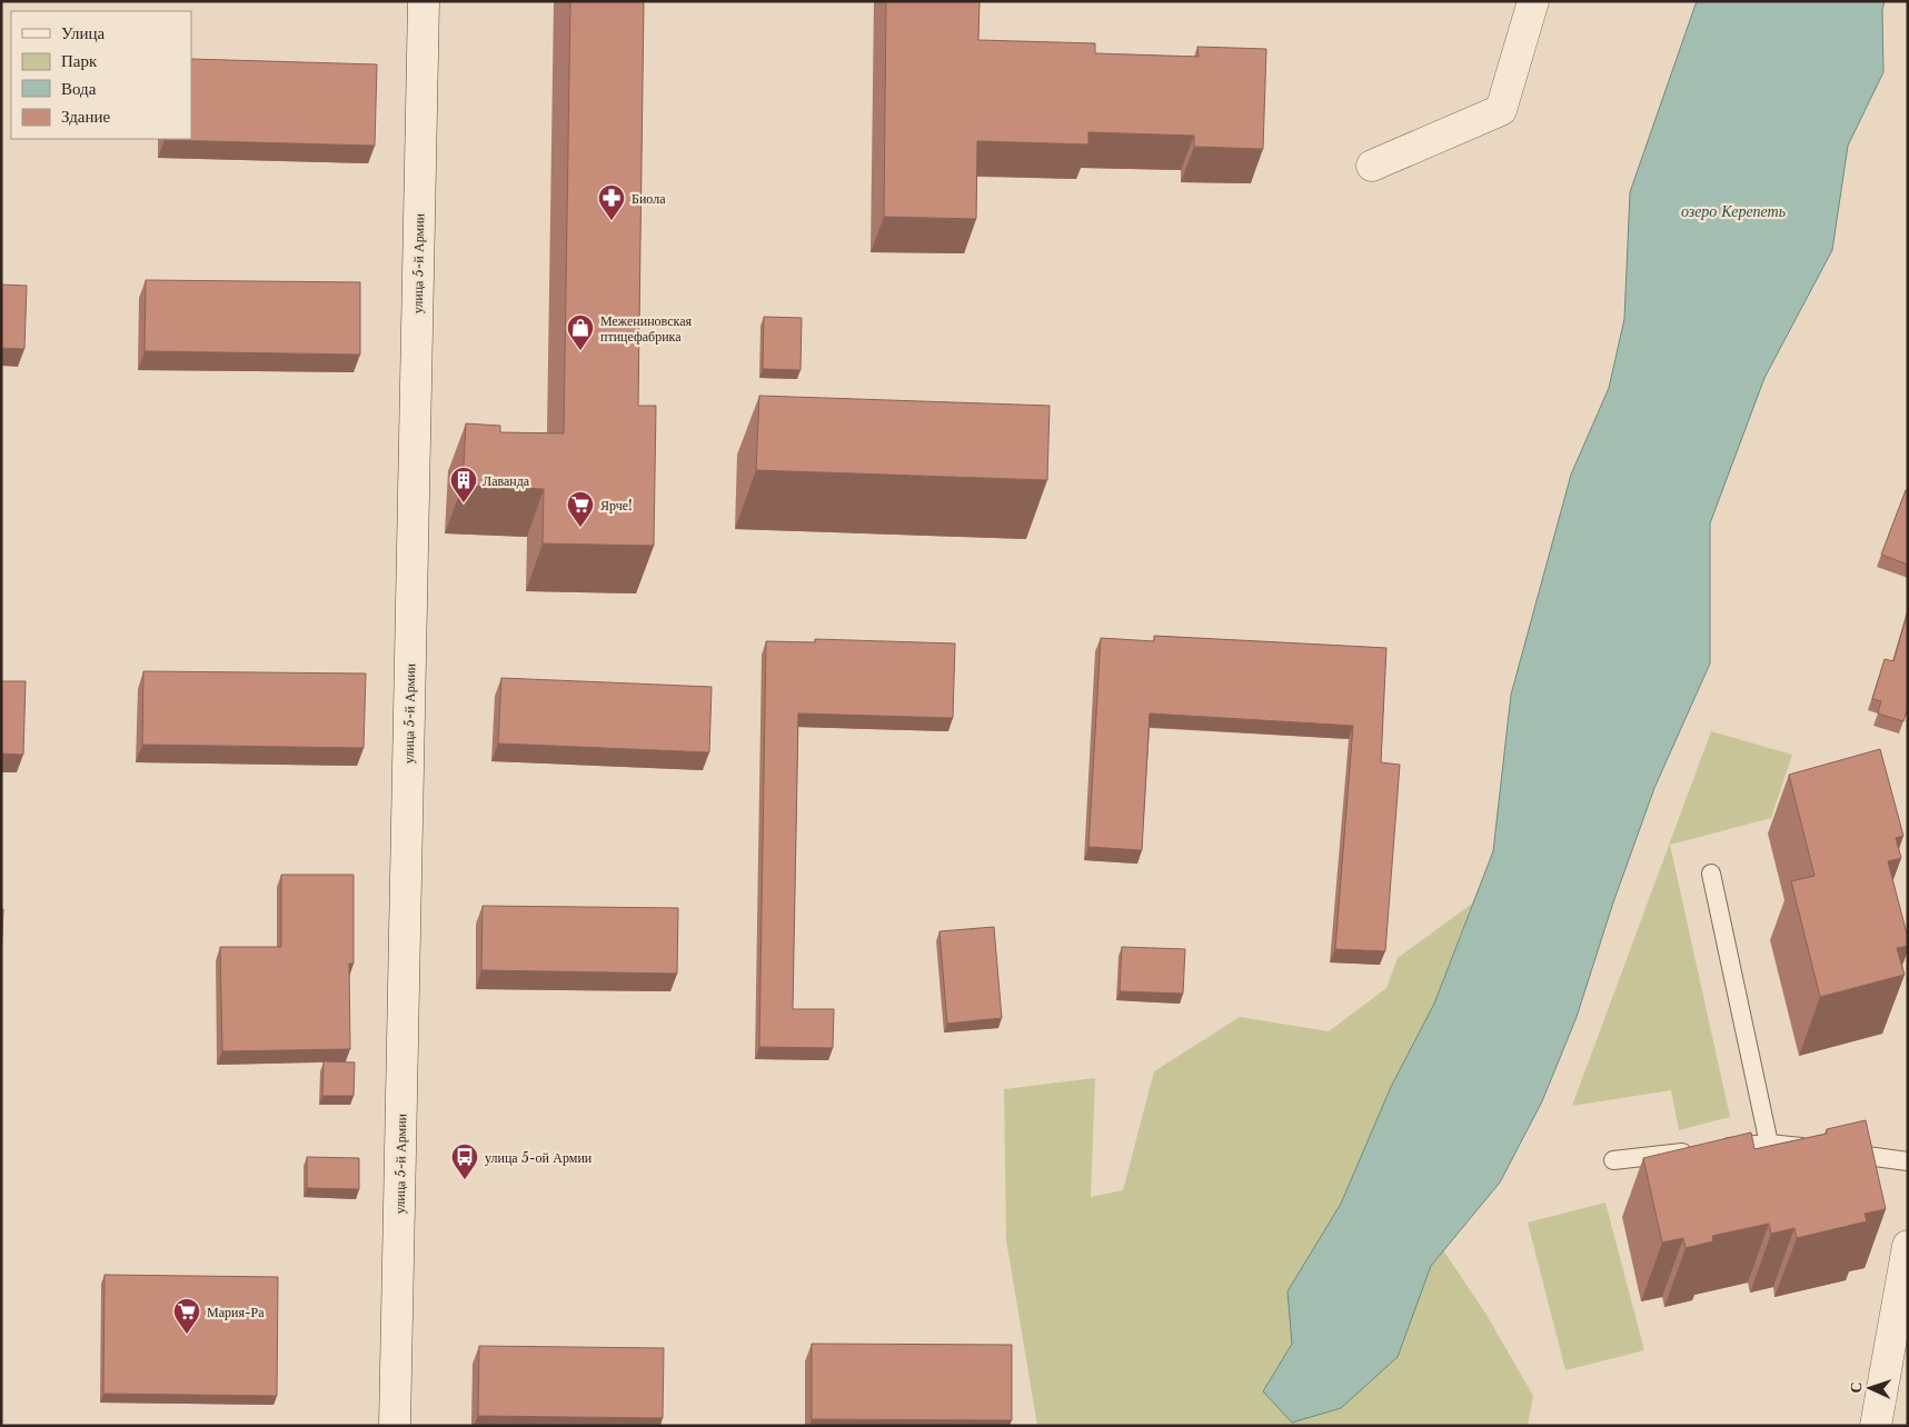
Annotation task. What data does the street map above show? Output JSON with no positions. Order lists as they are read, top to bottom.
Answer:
{
  "streets": {
    "main road": ["улица 5-й Армии"]
  },
  "water": ["озеро Керепеть"],
  "places": {
    "pharmacy": ["Биола"],
    "shop": ["Межениновская птицефабрика"],
    "building": ["Лаванда"],
    "supermarket": ["Ярче!", "Мария-Ра"],
    "bus stop": ["улица 5-ой Армии"]
  },
  "legend": [
    "Улица",
    "Парк",
    "Вода",
    "Здание"
  ],
  "north": "left"
}
